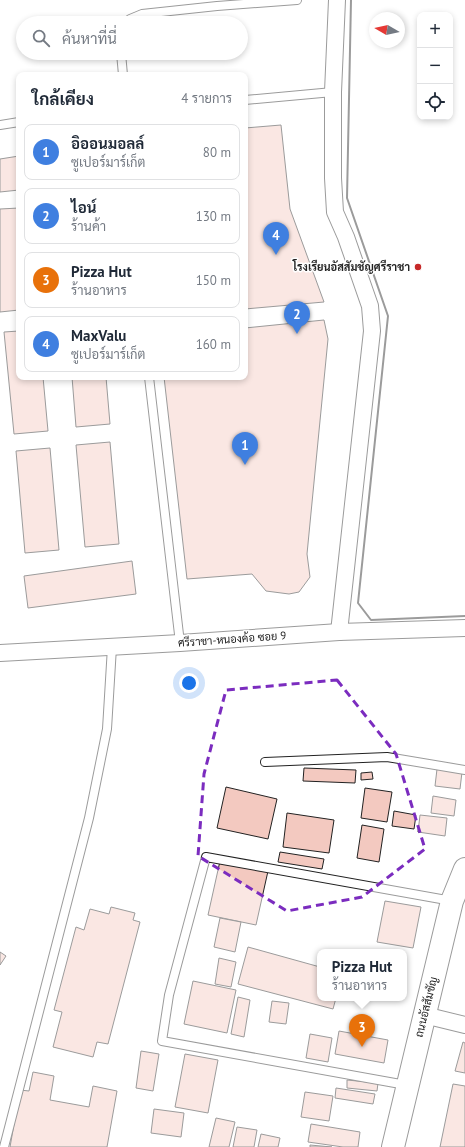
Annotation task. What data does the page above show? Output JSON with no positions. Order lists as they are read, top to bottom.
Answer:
{
  "streets": {
    "main road": ["ถนนอัสสัมชัญ"],
    "street": ["ศรีราชา-หนองค้อ ซอย 9"]
  },
  "places": ["โรงเรียนอัสสัมชัญศรีราชา"],
  "north": "left",
  "page": {
    "map_buttons": ["+", "−"],
    "search": "ค้นหาที่นี่",
    "heading": ["ใกล้เคียง", "4 รายการ"],
    "list": [
      {
        "mark": "1",
        "name": "อิออนมอลล์",
        "note": "ซูเปอร์มาร์เก็ต",
        "value": "80 m"
      },
      {
        "mark": "2",
        "name": "ไอน์",
        "note": "ร้านค้า",
        "value": "130 m"
      },
      {
        "mark": "3",
        "name": "Pizza Hut",
        "note": "ร้านอาหาร",
        "value": "150 m"
      },
      {
        "mark": "4",
        "name": "MaxValu",
        "note": "ซูเปอร์มาร์เก็ต",
        "value": "160 m"
      }
    ],
    "pins": [
      "4",
      "2",
      "1",
      "3"
    ],
    "popup": ["Pizza Hut", "ร้านอาหาร"]
  }
}
